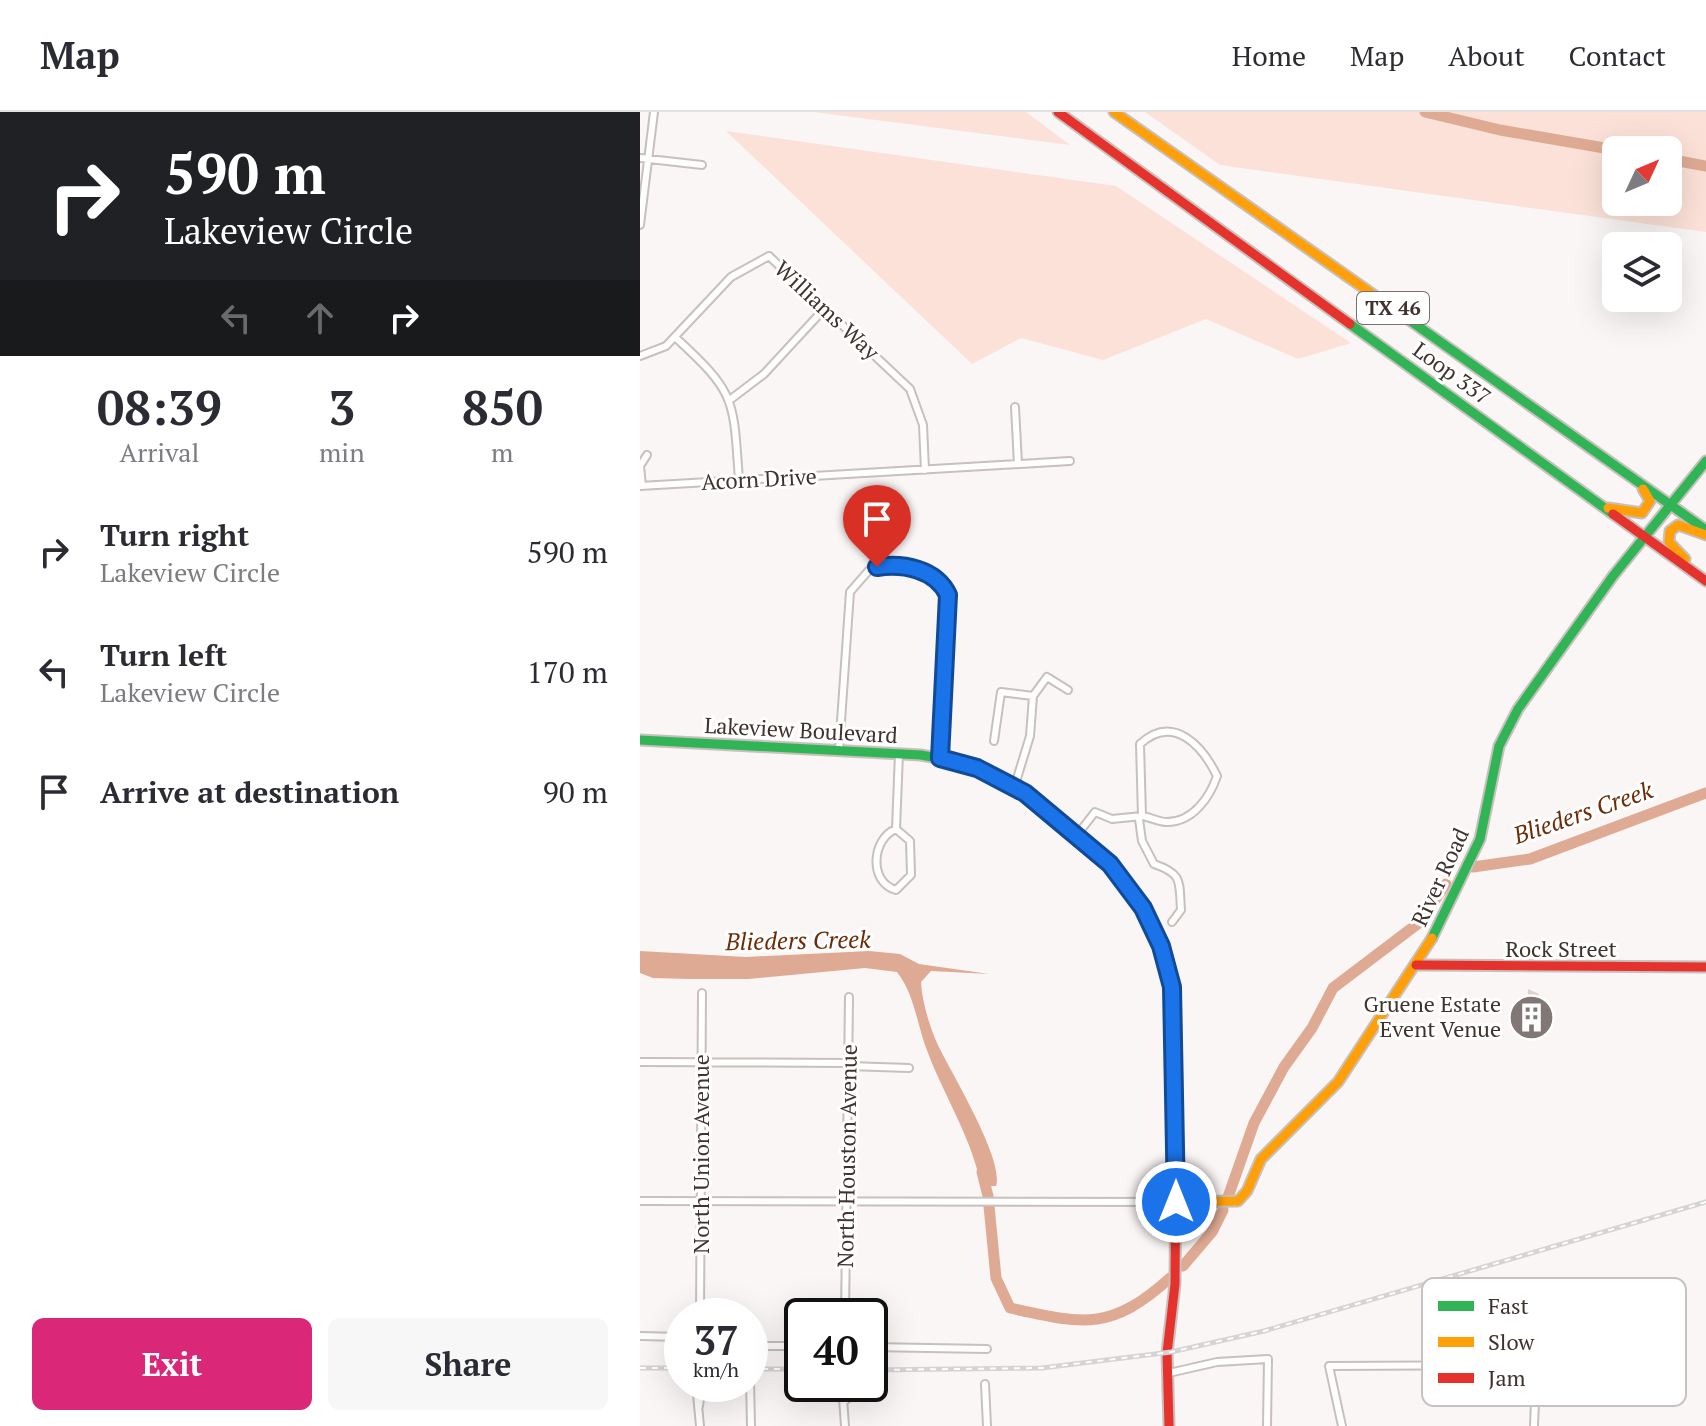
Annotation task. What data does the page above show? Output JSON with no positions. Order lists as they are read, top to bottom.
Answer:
{
  "streets": {
    "street": [
      "TX 46",
      "Williams Way",
      "Loop 337",
      "Acorn Drive",
      "Lakeview Boulevard",
      "River Road",
      "Rock Street",
      "North Union Avenue",
      "North Houston Avenue"
    ]
  },
  "crossings": [
    ["Williams Way", "Acorn Drive"],
    ["Loop 337", "River Road"],
    ["Lakeview Boulevard", "River Road"],
    ["River Road", "Rock Street"]
  ],
  "water": ["Blieders Creek"],
  "places": {
    "building": ["Gruene Estate Event Venue"]
  },
  "legend": ["Fast", "Slow", "Jam"],
  "north": "top right",
  "page": {
    "header": "Map",
    "nav": [
      "Home",
      "Map",
      "About",
      "Contact"
    ],
    "turn": ["590 m", "Lakeview Circle"],
    "eta": [
      "08:39",
      "Arrival",
      "3",
      "min",
      "850",
      "m"
    ],
    "list": [
      {
        "name": "Turn right",
        "note": "Lakeview Circle",
        "value": "590 m"
      },
      {
        "name": "Turn left",
        "note": "Lakeview Circle",
        "value": "170 m"
      },
      {
        "name": "Arrive at destination",
        "value": "90 m"
      }
    ],
    "speed": "37 km/h",
    "limit": "40",
    "buttons": ["Exit", "Share"]
  }
}
